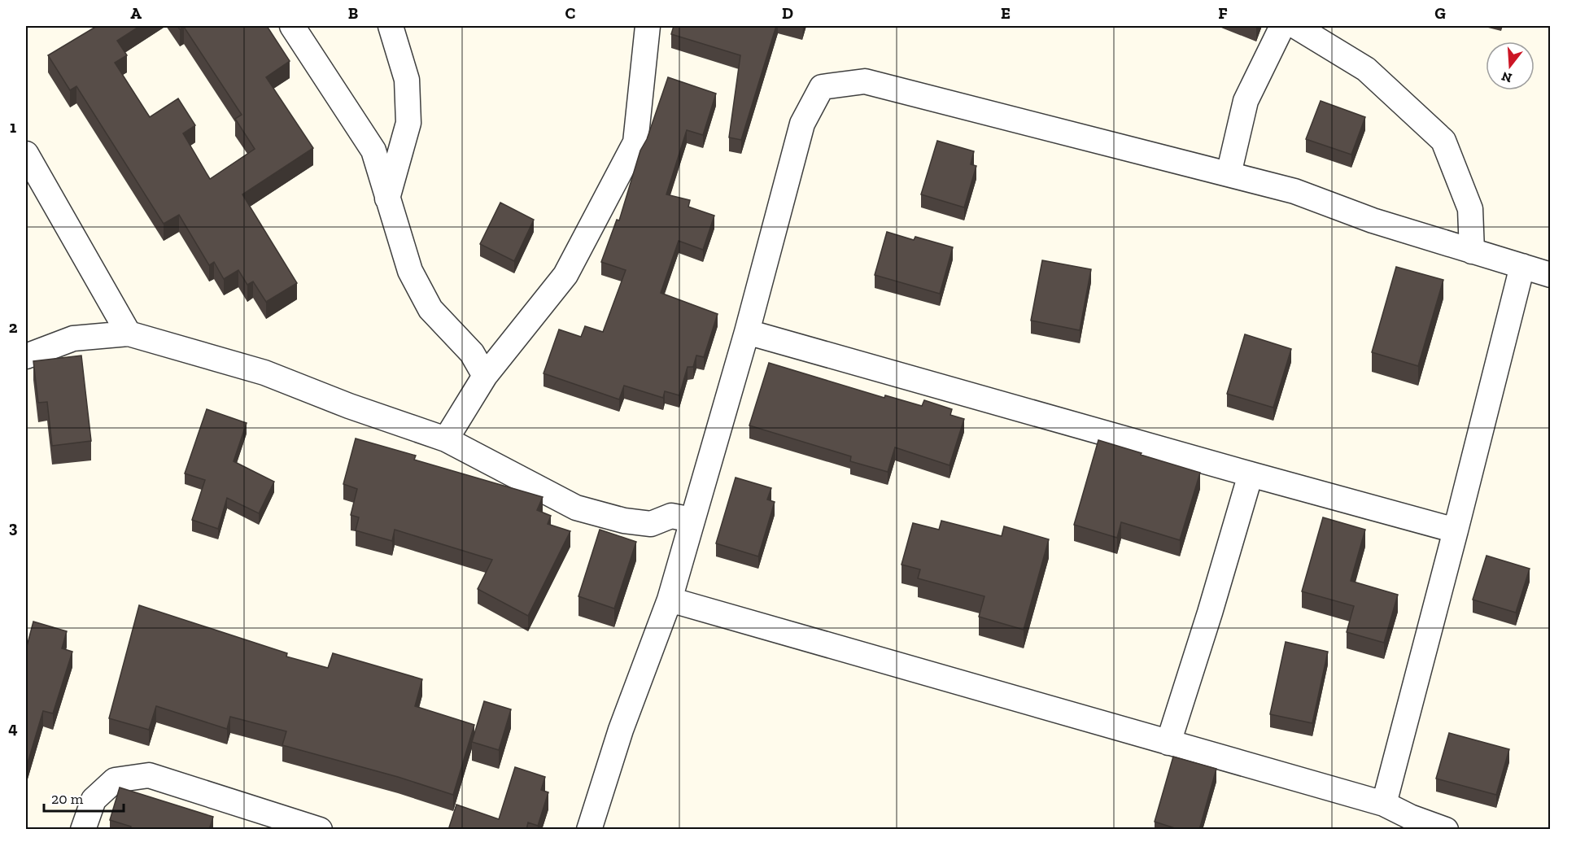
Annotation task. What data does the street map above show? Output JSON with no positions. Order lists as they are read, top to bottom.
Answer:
{
  "scale_bar": "20 m",
  "north": "bottom",
  "grid": {
    "columns": [
      "A",
      "B",
      "C",
      "D",
      "E",
      "F",
      "G"
    ],
    "rows": [
      "1",
      "2",
      "3",
      "4"
    ]
  }
}
